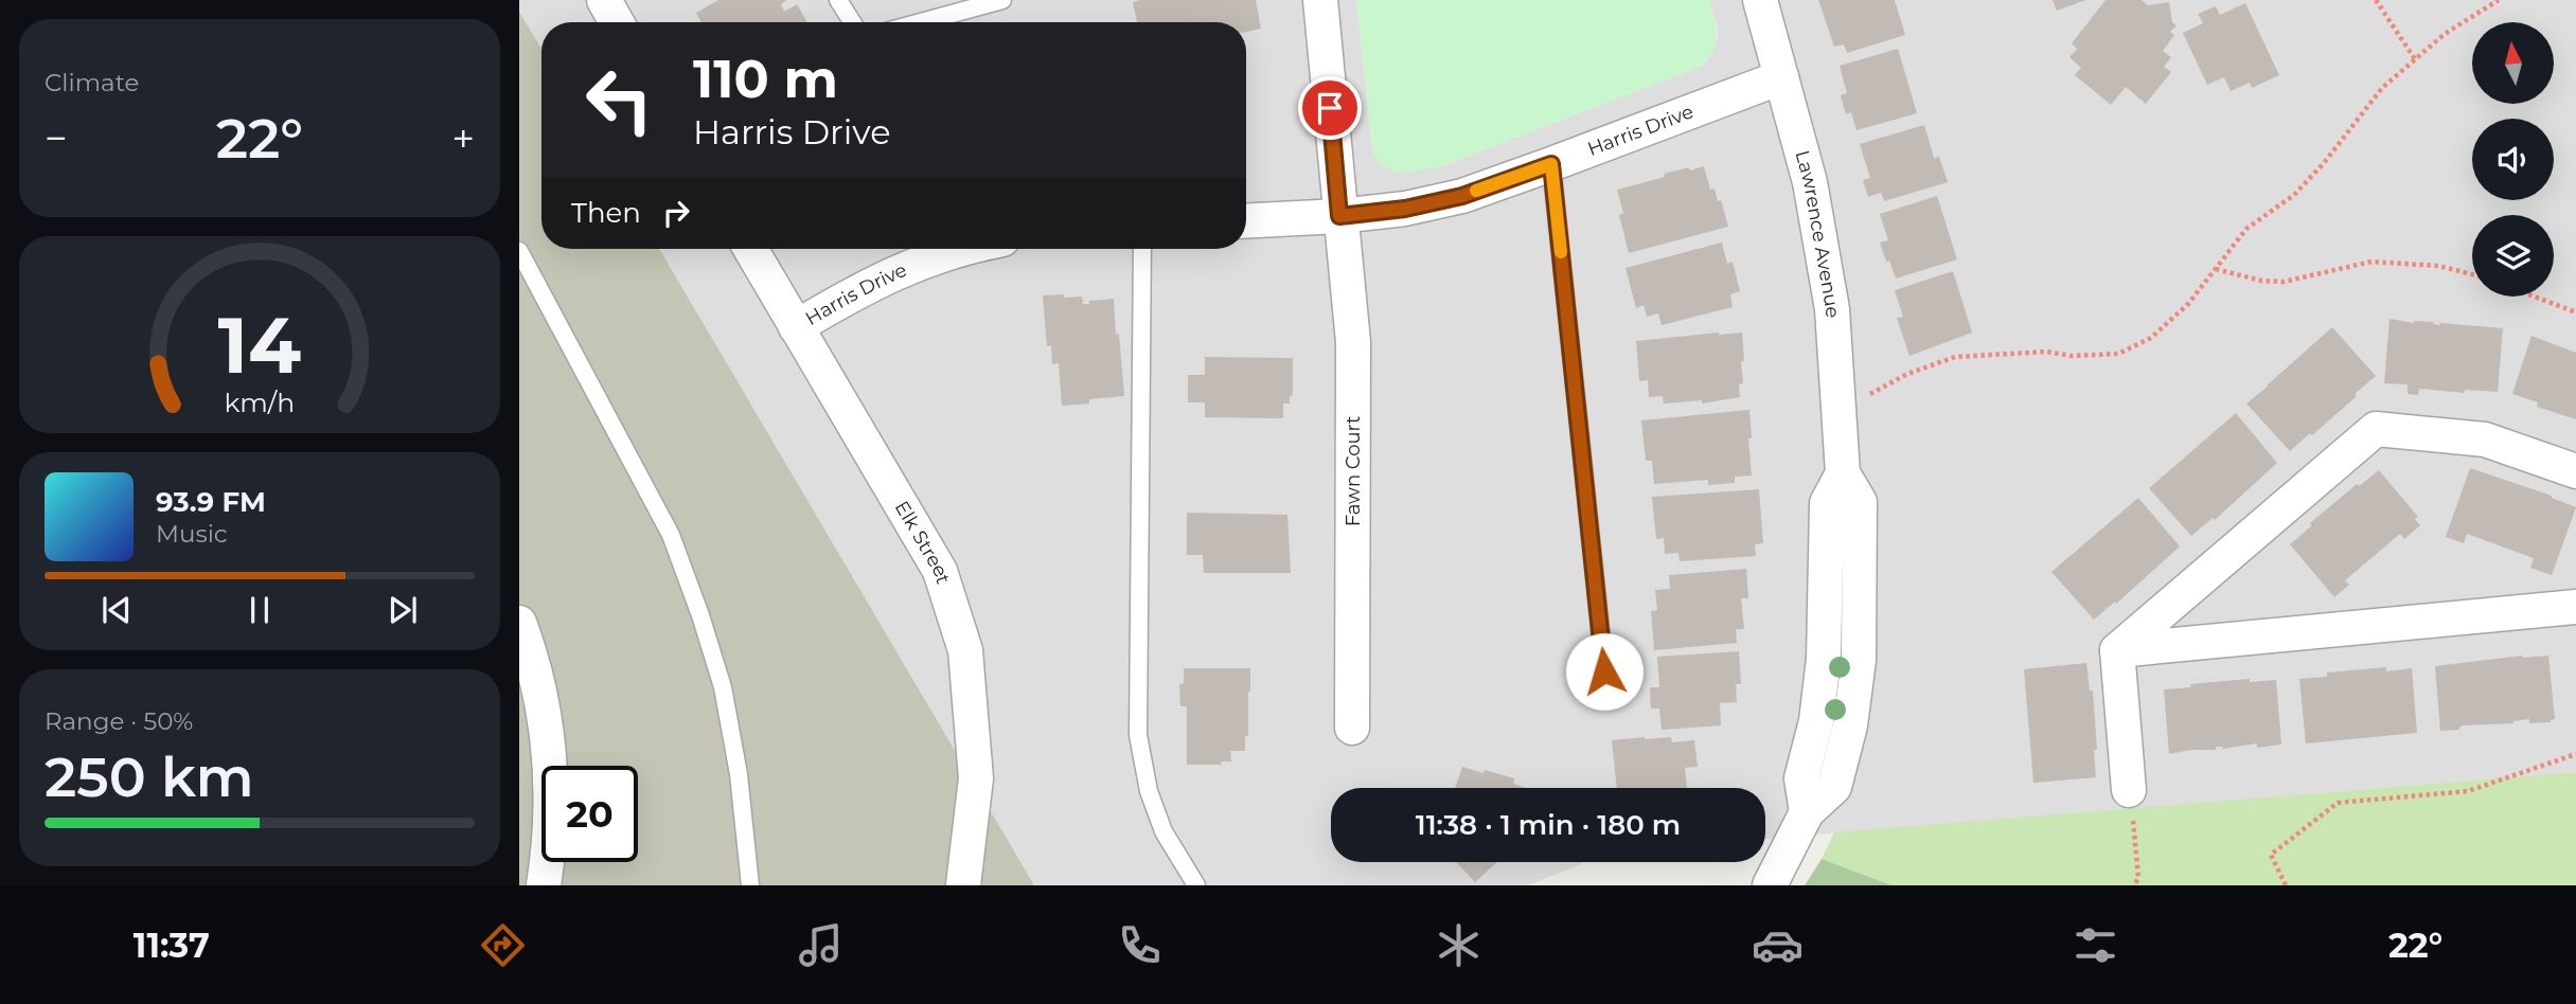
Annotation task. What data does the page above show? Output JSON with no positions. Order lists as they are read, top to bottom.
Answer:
{
  "streets": {
    "street": [
      "Harris Drive",
      "Lawrence Avenue",
      "Fawn Court",
      "Elk Street"
    ]
  },
  "crossings": [
    ["Harris Drive", "Lawrence Avenue"],
    ["Harris Drive", "Fawn Court"],
    ["Harris Drive", "Elk Street"]
  ],
  "north": "top",
  "page": {
    "tile": [
      "Climate",
      ["Range · 50%", "250 km"]
    ],
    "turn": ["110 m", "Harris Drive"],
    "heat": ["−", "22°", "+"],
    "then": "Then",
    "song": ["93.9 FM", "Music"],
    "limit": "20",
    "trip": "11:38 · 1 min · 180 m",
    "tabs": ["11:37", "22°"],
    "gauge": ["14", "km/h"]
  }
}
